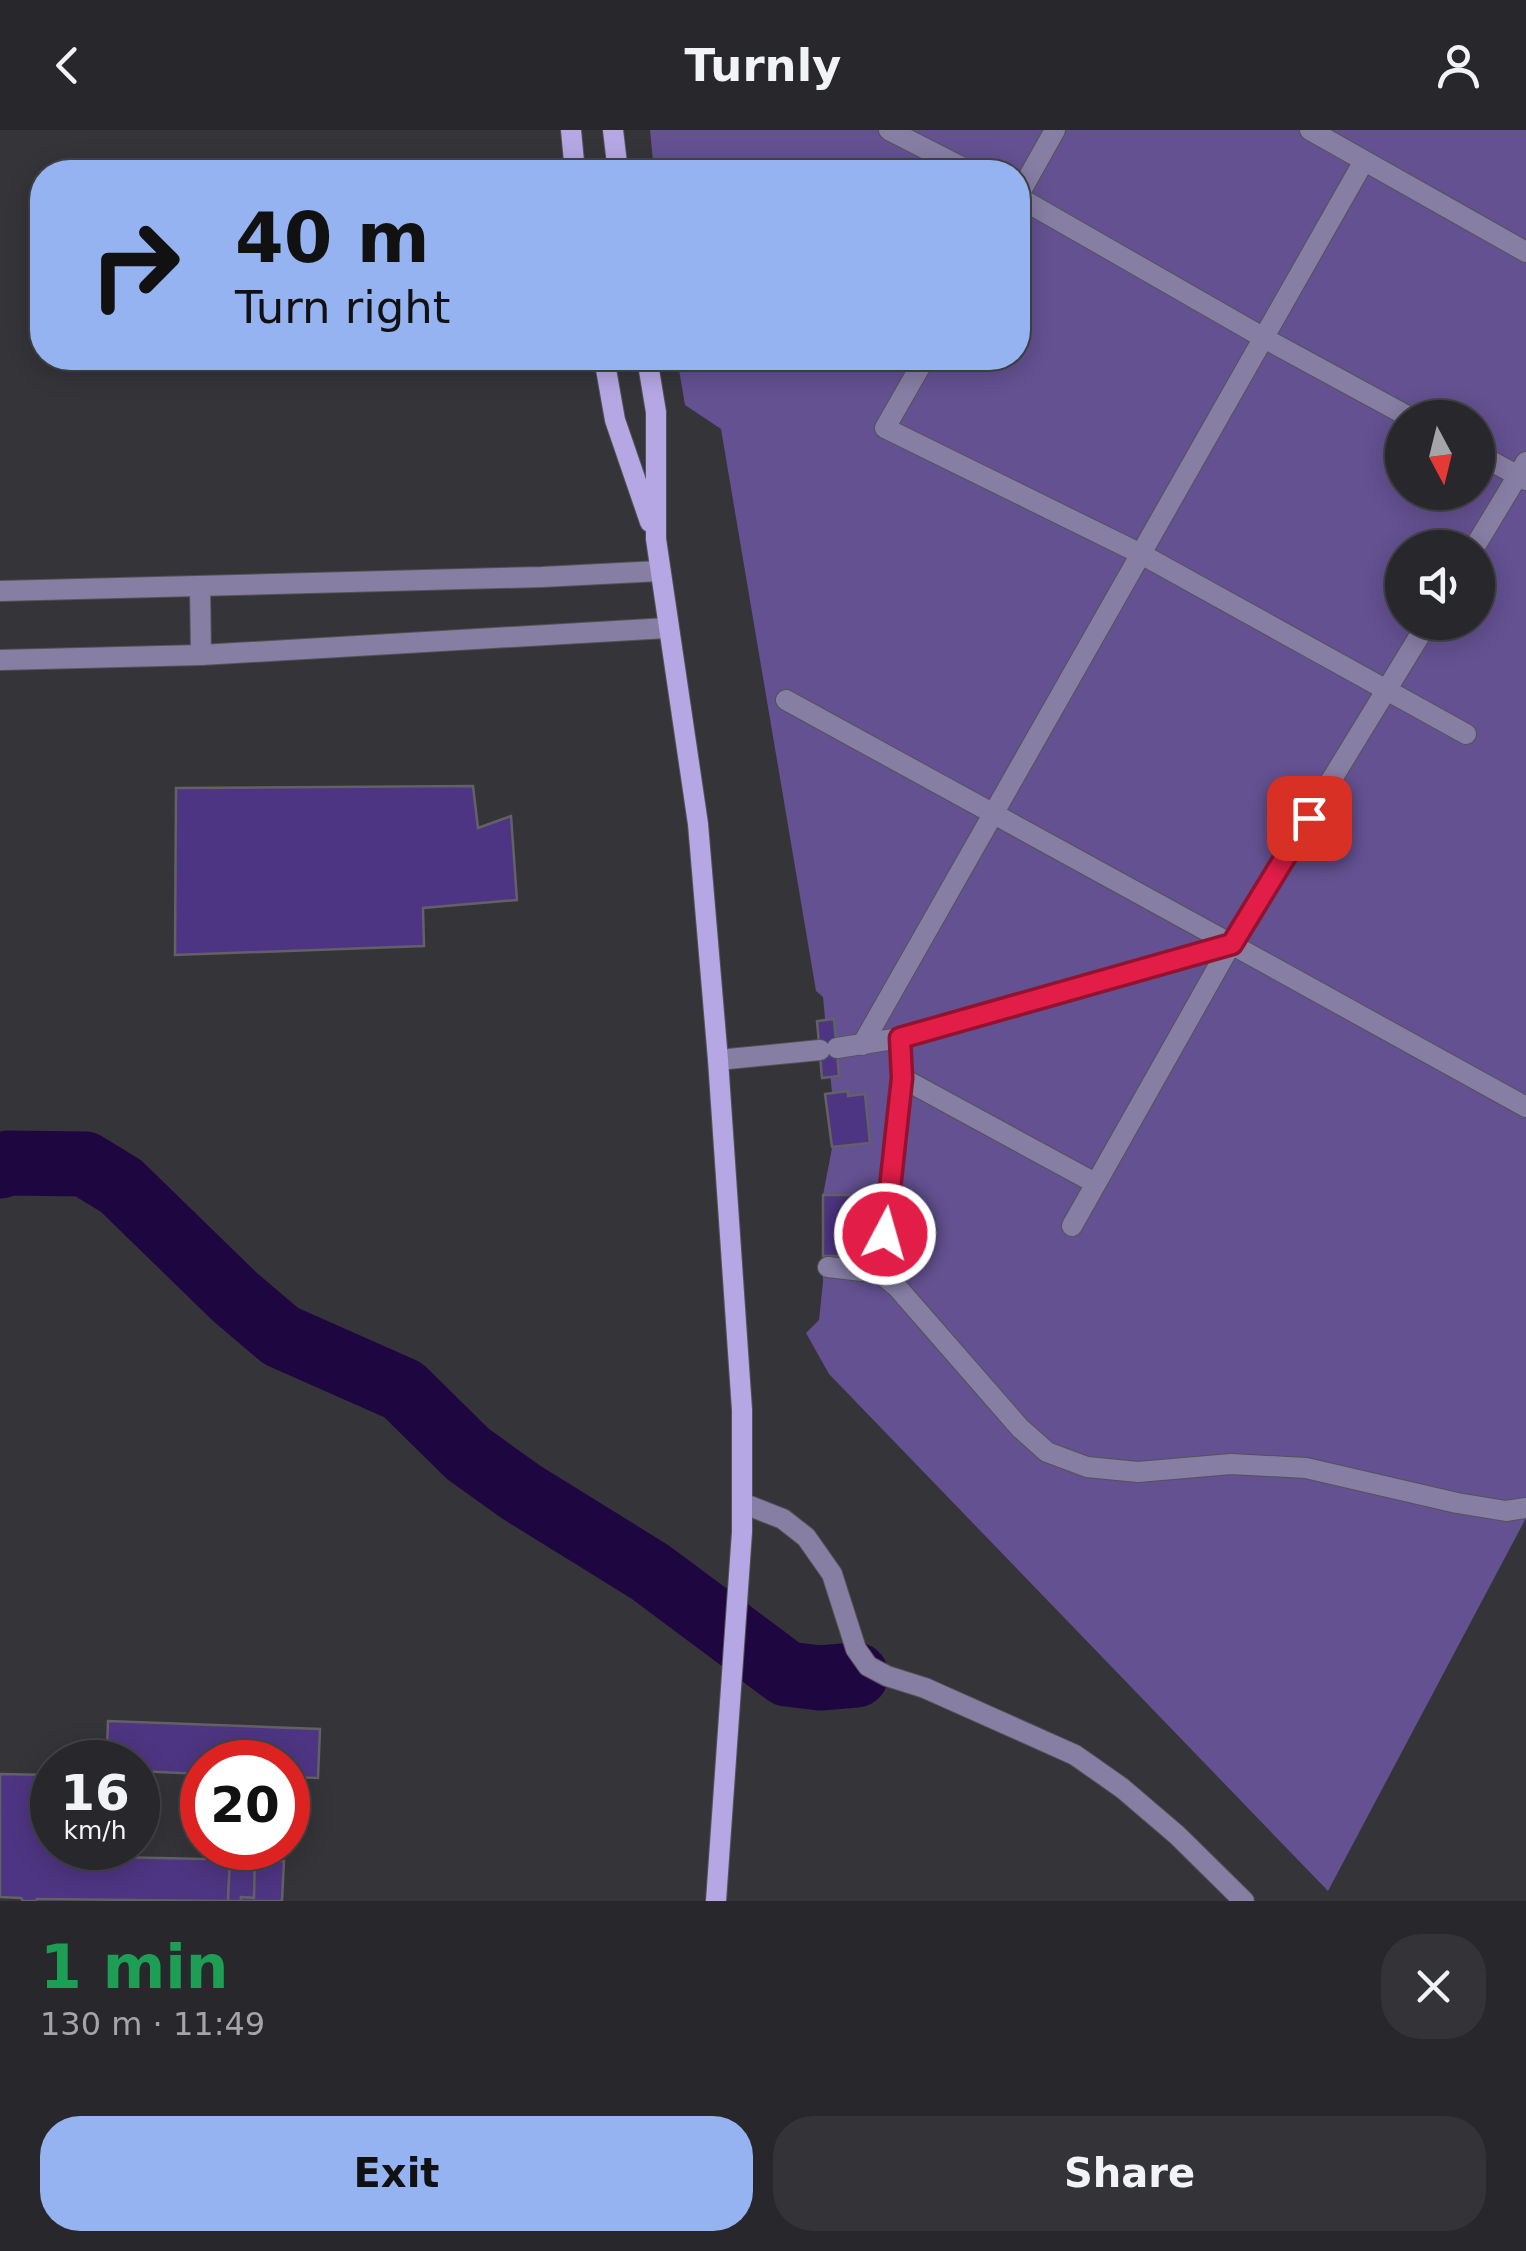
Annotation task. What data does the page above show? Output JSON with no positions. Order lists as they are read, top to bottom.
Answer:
{
  "north": "bottom",
  "page": {
    "header": "Turnly",
    "turn": ["40 m", "Turn right"],
    "speed": "16 km/h",
    "limit": "20",
    "heading": ["1 min", "130 m · 11:49"],
    "buttons": ["Exit", "Share"]
  }
}
